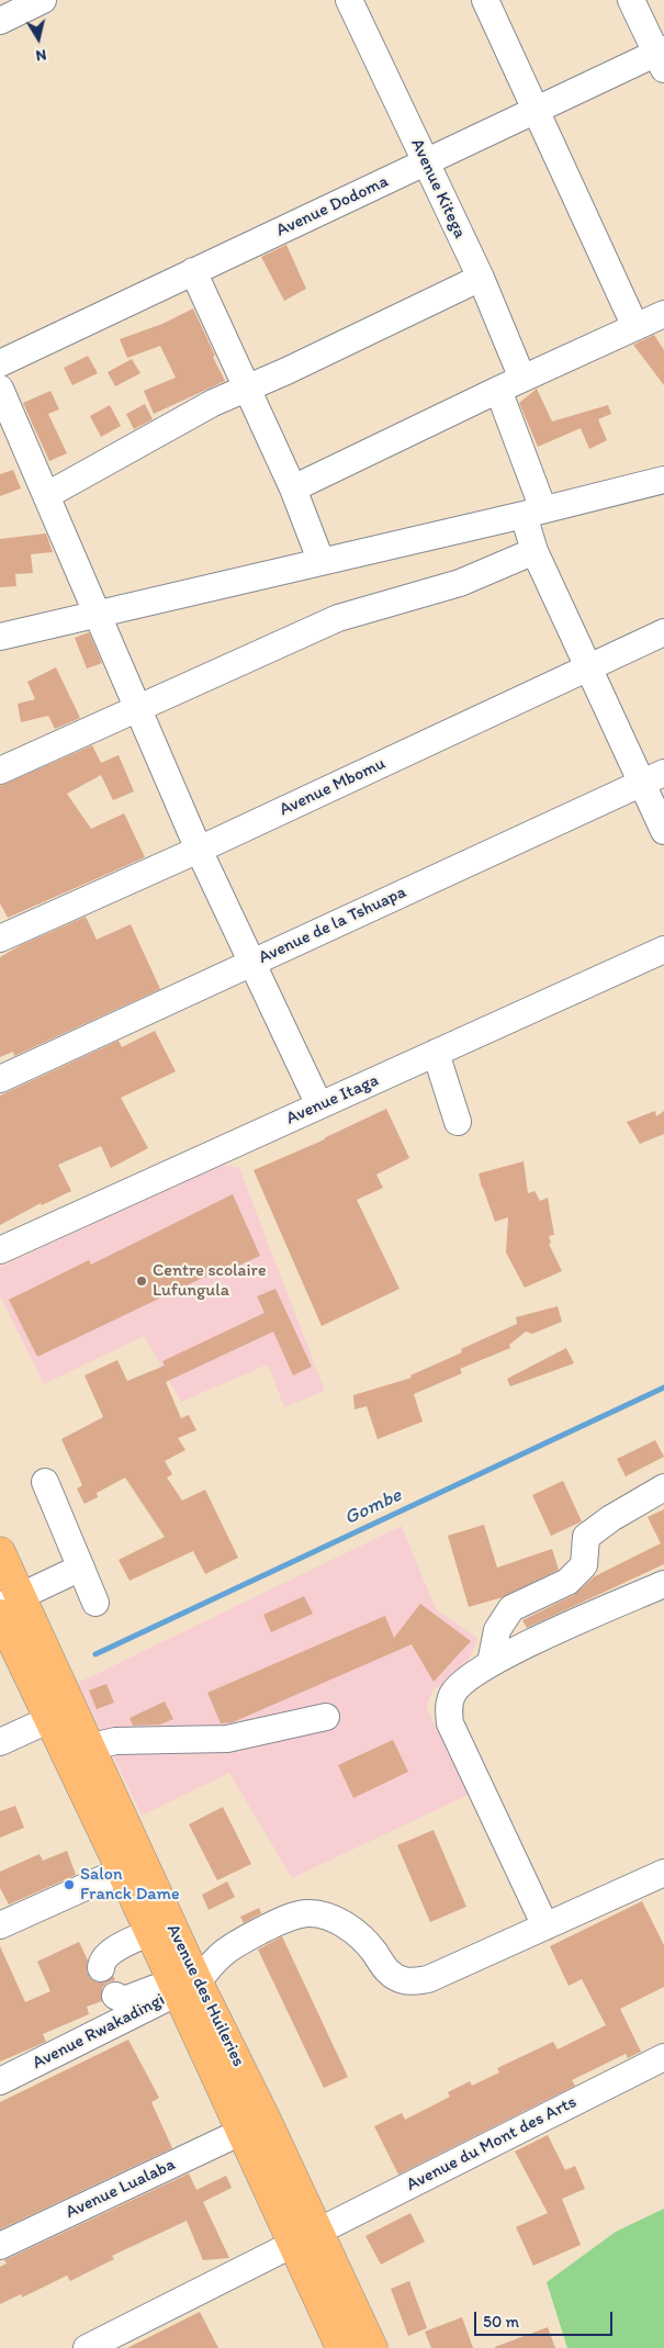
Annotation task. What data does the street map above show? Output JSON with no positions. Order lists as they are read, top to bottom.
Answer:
{
  "streets": {
    "main road": ["Avenue des Huileries"],
    "street": [
      "Avenue Kitega",
      "Avenue Dodoma",
      "Avenue Mbomu",
      "Avenue de la Tshuapa",
      "Avenue Itaga",
      "Avenue Rwakadingi",
      "Avenue du Mont des Arts",
      "Avenue Lualaba"
    ]
  },
  "crossings": [
    ["Avenue Kitega", "Avenue Dodoma"],
    ["Avenue des Huileries", "Avenue Rwakadingi"],
    ["Avenue des Huileries", "Avenue du Mont des Arts"],
    ["Avenue des Huileries", "Avenue Lualaba"]
  ],
  "water": ["Gombe"],
  "places": ["Centre scolaire Lufungula", "Salon Franck Dame"],
  "scale_bar": "50 m",
  "north": "bottom"
}
